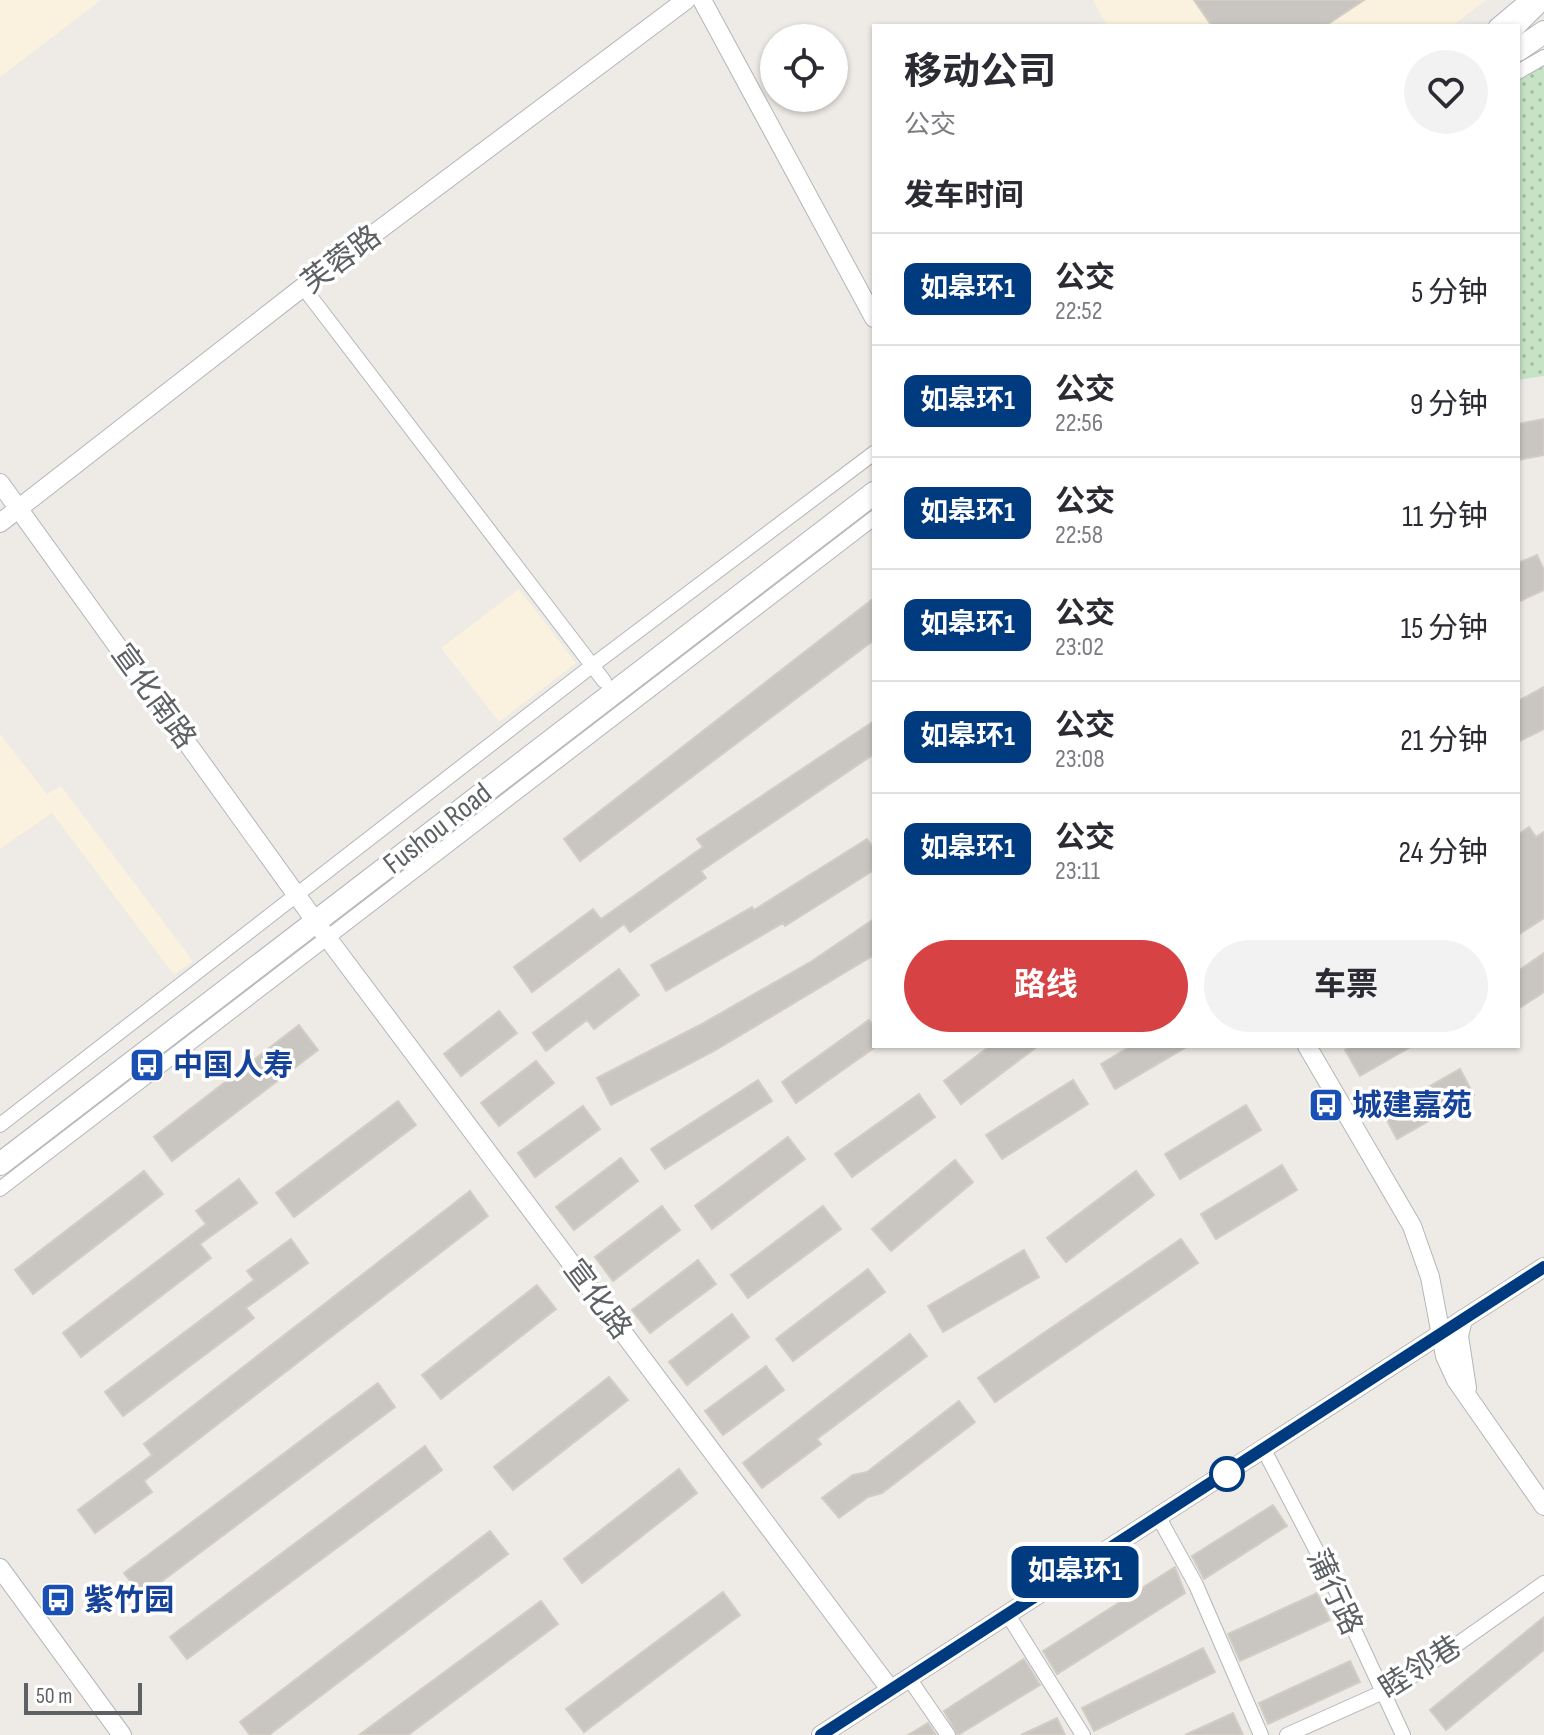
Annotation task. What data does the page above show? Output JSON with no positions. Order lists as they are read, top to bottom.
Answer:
{
  "streets": {
    "main road": ["Fushou Road"],
    "street": [
      "芙蓉路",
      "宣化南路",
      "宣化路",
      "蒲行路",
      "睦邻巷"
    ]
  },
  "crossings": [
    ["芙蓉路", "宣化南路"],
    ["宣化南路", "Fushou Road"],
    ["宣化南路", "宣化路"],
    ["Fushou Road", "宣化路"],
    ["蒲行路", "睦邻巷"]
  ],
  "places": {
    "bus stop": ["中国人寿", "城建嘉苑", "紫竹园"]
  },
  "lines": ["bus line 如皋环1"],
  "scale_bar": "50 m",
  "page": {
    "on_map": "如皋环1",
    "heading": [
      ["移动公司", "公交"],
      "发车时间"
    ],
    "list": [
      {
        "mark": "如皋环1",
        "name": "公交",
        "note": "22:52",
        "value": "5 分钟"
      },
      {
        "mark": "如皋环1",
        "name": "公交",
        "note": "22:56",
        "value": "9 分钟"
      },
      {
        "mark": "如皋环1",
        "name": "公交",
        "note": "22:58",
        "value": "11 分钟"
      },
      {
        "mark": "如皋环1",
        "name": "公交",
        "note": "23:02",
        "value": "15 分钟"
      },
      {
        "mark": "如皋环1",
        "name": "公交",
        "note": "23:08",
        "value": "21 分钟"
      },
      {
        "mark": "如皋环1",
        "name": "公交",
        "note": "23:11",
        "value": "24 分钟"
      }
    ],
    "buttons": ["路线", "车票"],
    "scale": "50 m"
  }
}
